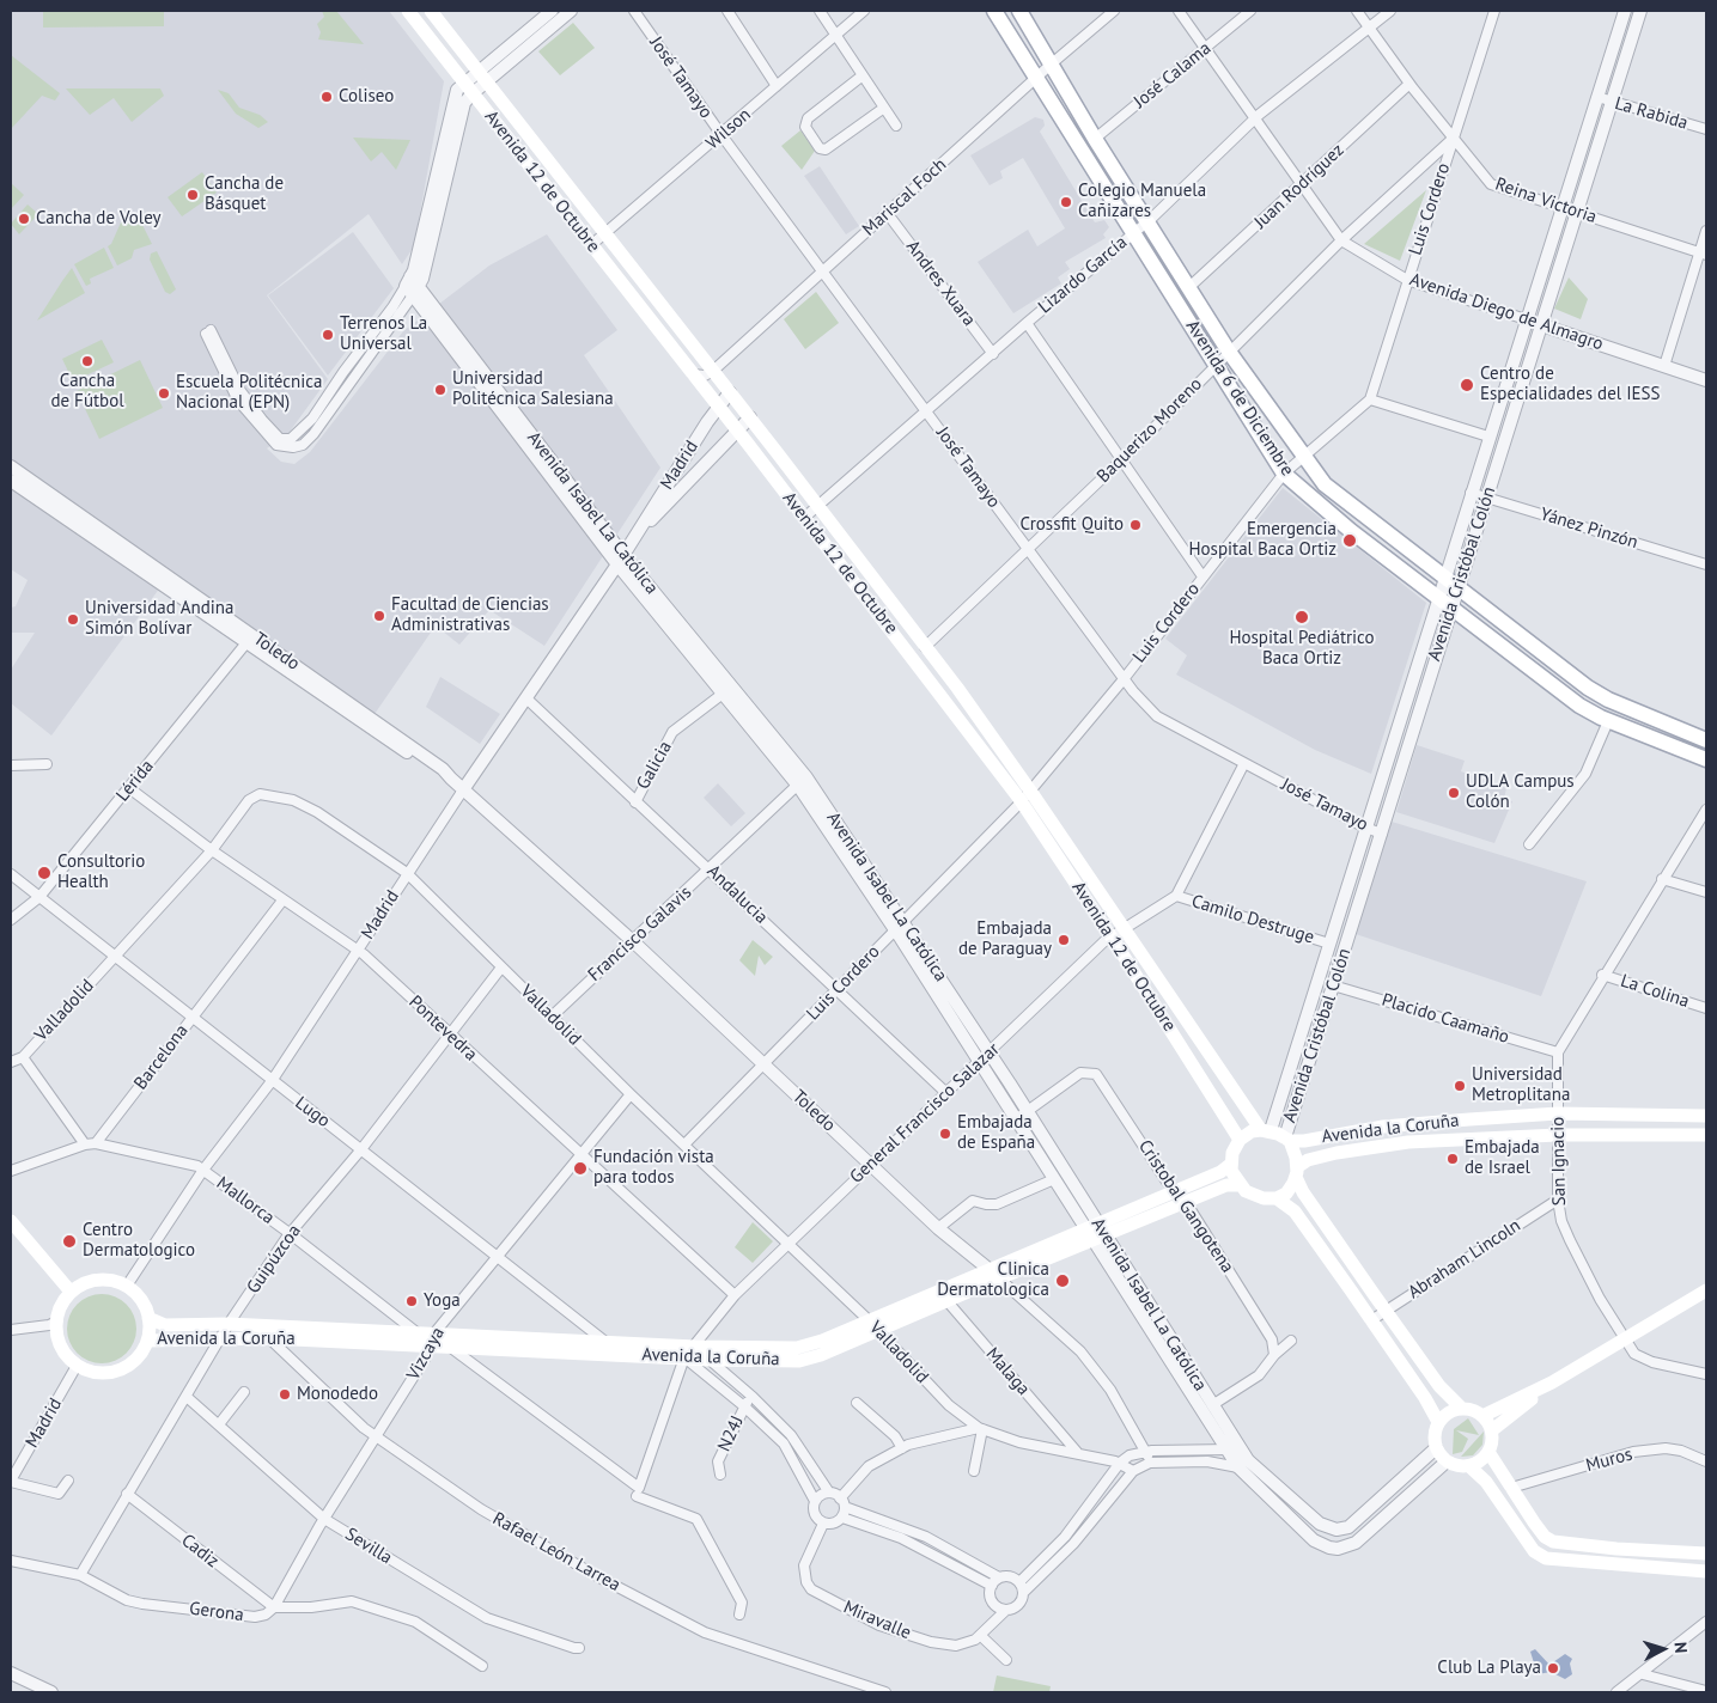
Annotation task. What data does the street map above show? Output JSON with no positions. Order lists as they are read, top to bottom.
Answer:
{
  "streets": {
    "main road": ["Avenida 12 de Octubre", "Avenida 6 de Diciembre", "Avenida la Coruña"],
    "street": [
      "José Calama",
      "José Tamayo",
      "La Rabida",
      "Wilson",
      "Juan Rodríguez",
      "Mariscal Foch",
      "Reina Victoria",
      "Luis Cordero",
      "Lizardo García",
      "Andres Xuara",
      "Avenida Diego de Almagro",
      "Baquerizo Moreno",
      "Madrid",
      "Avenida Isabel La Católica",
      "Yánez Pinzón",
      "Avenida Cristóbal Colón",
      "Toledo",
      "Galicia",
      "Lérida",
      "Andalucia",
      "Camilo Destruge",
      "Francisco Galavis",
      "La Colina",
      "Valladolid",
      "Placido Caamaño",
      "Pontevedra",
      "Barcelona",
      "Lugo",
      "General Francisco Salazar",
      "San Ignacio",
      "Mallorca",
      "Cristobal Gangotena",
      "Guipúzcoa",
      "Abraham Lincoln",
      "Vizcaya",
      "Malaga",
      "N24J",
      "Muros",
      "Sevilla",
      "Cadiz",
      "Rafael León Larrea",
      "Gerona",
      "Miravalle"
    ]
  },
  "crossings": [
    ["José Calama", "Avenida Diego de Almagro"],
    ["José Calama", "Avenida 6 de Diciembre"],
    ["José Tamayo", "Wilson"],
    ["José Tamayo", "Mariscal Foch"],
    ["José Tamayo", "Luis Cordero"],
    ["José Tamayo", "Lizardo García"],
    ["José Tamayo", "Baquerizo Moreno"],
    ["José Tamayo", "Avenida Cristóbal Colón"],
    ["José Tamayo", "General Francisco Salazar"],
    ["La Rabida", "Avenida Cristóbal Colón"],
    ["Wilson", "Avenida 12 de Octubre"],
    ["Avenida 12 de Octubre", "Mariscal Foch"],
    ["Avenida 12 de Octubre", "Luis Cordero"],
    ["Avenida 12 de Octubre", "Lizardo García"],
    ["Avenida 12 de Octubre", "Baquerizo Moreno"],
    ["Avenida 12 de Octubre", "Madrid"],
    ["Avenida 12 de Octubre", "Avenida Cristóbal Colón"],
    ["Avenida 12 de Octubre", "General Francisco Salazar"],
    ["Avenida 12 de Octubre", "Avenida la Coruña"],
    ["Juan Rodríguez", "Reina Victoria"],
    ["Juan Rodríguez", "Avenida Diego de Almagro"],
    ["Juan Rodríguez", "Avenida 6 de Diciembre"],
    ["Mariscal Foch", "Andres Xuara"],
    ["Mariscal Foch", "Avenida 6 de Diciembre"],
    ["Reina Victoria", "Luis Cordero"],
    ["Reina Victoria", "Lizardo García"],
    ["Reina Victoria", "Baquerizo Moreno"],
    ["Reina Victoria", "Avenida Cristóbal Colón"],
    ["Luis Cordero", "Avenida Diego de Almagro"],
    ["Luis Cordero", "Avenida 6 de Diciembre"],
    ["Luis Cordero", "Baquerizo Moreno"],
    ["Luis Cordero", "Avenida Isabel La Católica"],
    ["Luis Cordero", "Toledo"],
    ["Luis Cordero", "Andalucia"],
    ["Luis Cordero", "Valladolid"],
    ["Lizardo García", "Andres Xuara"],
    ["Lizardo García", "Avenida Diego de Almagro"],
    ["Lizardo García", "Avenida 6 de Diciembre"],
    ["Avenida Diego de Almagro", "Baquerizo Moreno"],
    ["Avenida Diego de Almagro", "Avenida Cristóbal Colón"],
    ["Avenida 6 de Diciembre", "Baquerizo Moreno"],
    ["Avenida 6 de Diciembre", "Avenida Cristóbal Colón"],
    ["Madrid", "Avenida Isabel La Católica"],
    ["Madrid", "Toledo"],
    ["Madrid", "Andalucia"],
    ["Madrid", "Valladolid"],
    ["Madrid", "Pontevedra"],
    ["Madrid", "Lugo"],
    ["Madrid", "Avenida la Coruña"],
    ["Madrid", "Mallorca"],
    ["Avenida Isabel La Católica", "Galicia"],
    ["Avenida Isabel La Católica", "Francisco Galavis"],
    ["Avenida Isabel La Católica", "General Francisco Salazar"],
    ["Avenida Isabel La Católica", "Avenida la Coruña"],
    ["Avenida Isabel La Católica", "Cristobal Gangotena"],
    ["Yánez Pinzón", "Avenida Cristóbal Colón"],
    ["Avenida Cristóbal Colón", "Camilo Destruge"],
    ["Avenida Cristóbal Colón", "Placido Caamaño"],
    ["Avenida Cristóbal Colón", "Avenida la Coruña"],
    ["Toledo", "Lérida"],
    ["Toledo", "Francisco Galavis"],
    ["Toledo", "General Francisco Salazar"],
    ["Toledo", "Avenida la Coruña"],
    ["Galicia", "Andalucia"],
    ["Lérida", "Pontevedra"],
    ["Lérida", "Lugo"],
    ["Andalucia", "Francisco Galavis"],
    ["Andalucia", "General Francisco Salazar"],
    ["Camilo Destruge", "General Francisco Salazar"],
    ["Francisco Galavis", "Valladolid"],
    ["Valladolid", "Pontevedra"],
    ["Valladolid", "Lugo"],
    ["Valladolid", "General Francisco Salazar"],
    ["Valladolid", "Avenida la Coruña"],
    ["Valladolid", "Guipúzcoa"],
    ["Valladolid", "Vizcaya"],
    ["Valladolid", "Malaga"],
    ["Placido Caamaño", "San Ignacio"],
    ["Pontevedra", "Barcelona"],
    ["Pontevedra", "General Francisco Salazar"],
    ["Pontevedra", "Guipúzcoa"],
    ["Pontevedra", "Vizcaya"],
    ["Barcelona", "Lugo"],
    ["Barcelona", "Mallorca"],
    ["Lugo", "Avenida la Coruña"],
    ["Lugo", "Guipúzcoa"],
    ["Lugo", "Vizcaya"],
    ["General Francisco Salazar", "Avenida la Coruña"],
    ["Avenida la Coruña", "San Ignacio"],
    ["Avenida la Coruña", "Mallorca"],
    ["Avenida la Coruña", "Cristobal Gangotena"],
    ["Avenida la Coruña", "Guipúzcoa"],
    ["Avenida la Coruña", "Vizcaya"],
    ["Avenida la Coruña", "Malaga"],
    ["Avenida la Coruña", "Rafael León Larrea"],
    ["San Ignacio", "Abraham Lincoln"],
    ["Mallorca", "Guipúzcoa"],
    ["Guipúzcoa", "Sevilla"],
    ["Guipúzcoa", "Cadiz"],
    ["Guipúzcoa", "Gerona"],
    ["Vizcaya", "Sevilla"],
    ["Vizcaya", "Cadiz"],
    ["Vizcaya", "Rafael León Larrea"],
    ["Vizcaya", "Gerona"],
    ["Cadiz", "Gerona"]
  ],
  "places": [
    "Coliseo",
    "Cancha de Básquet",
    "Colegio Manuela Cañizares",
    "Cancha de Voley",
    "Terrenos La Universal",
    "Cancha de Fútbol",
    "Centro de Especialidades del IESS",
    "Universidad Politécnica Salesiana",
    "Escuela Politécnica Nacional (EPN)",
    "Crossfit Quito",
    "Emergencia Hospital Baca Ortiz",
    "Facultad de Ciencias Administrativas",
    "Hospital Pediátrico Baca Ortiz",
    "Universidad Andina Simón Bolívar",
    "UDLA Campus Colón",
    "Consultorio Health",
    "Embajada de Paraguay",
    "Universidad Metroplitana",
    "Embajada de España",
    "Embajada de Israel",
    "Fundación vista para todos",
    "Centro Dermatologico",
    "Clinica Dermatologica",
    "Yoga",
    "Monodedo",
    "Club La Playa"
  ],
  "north": "right"
}
